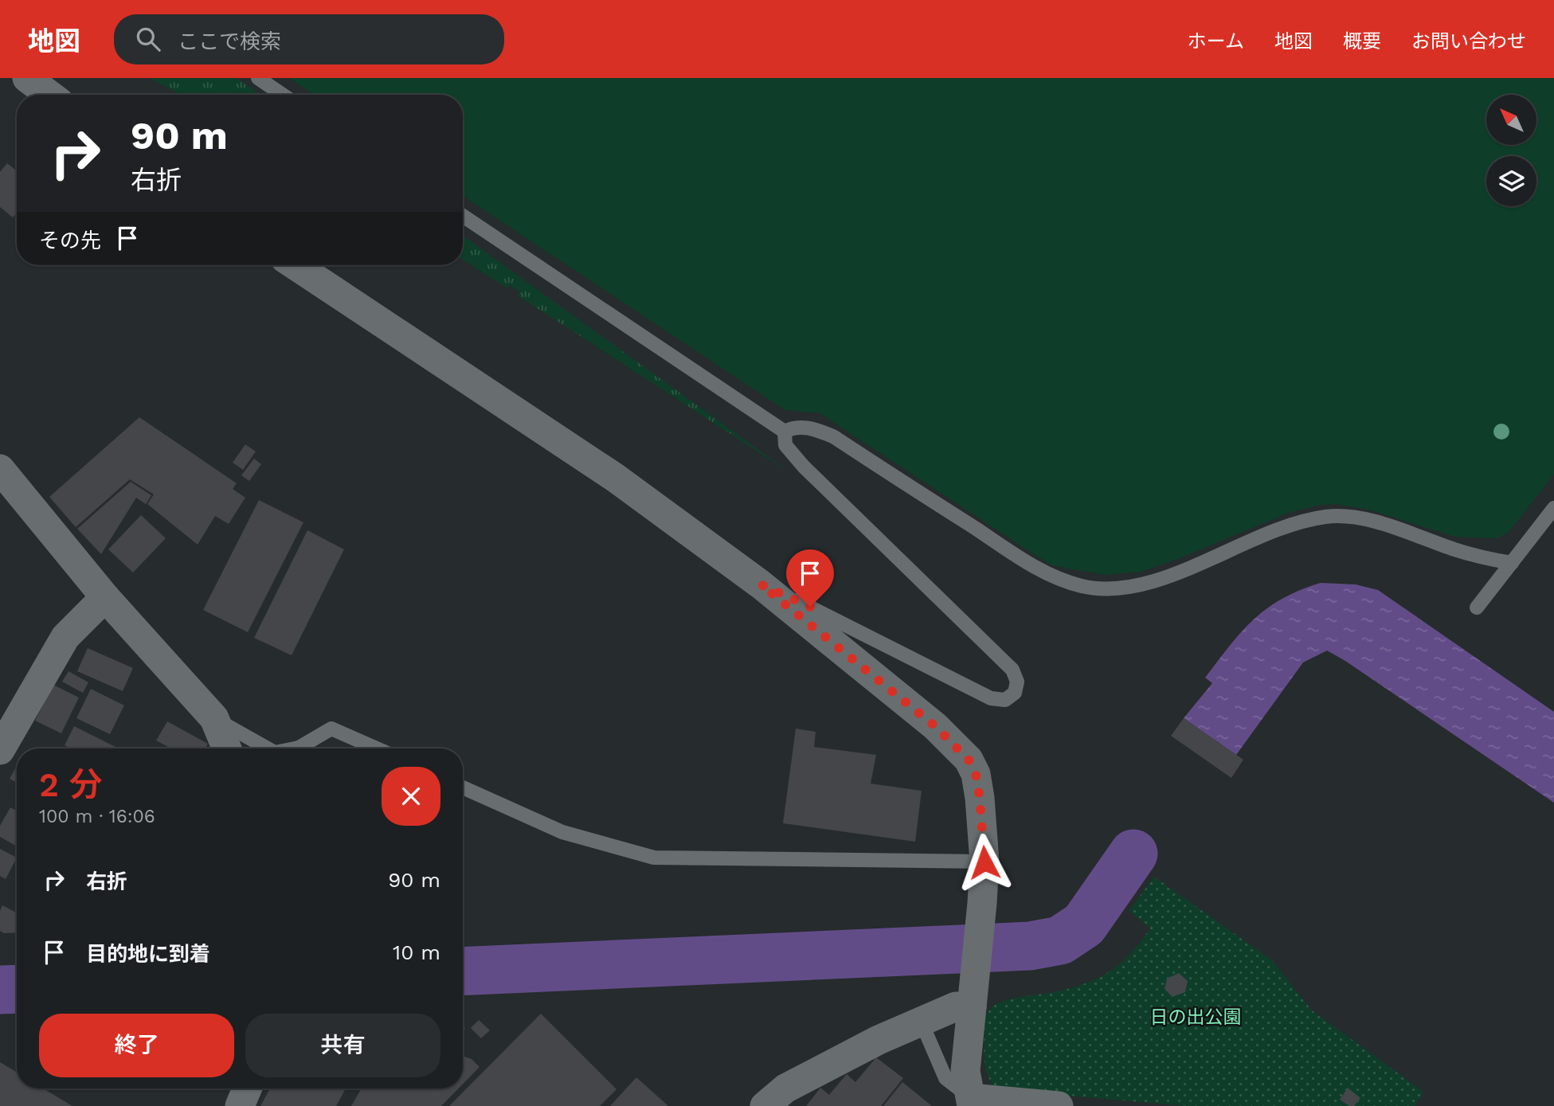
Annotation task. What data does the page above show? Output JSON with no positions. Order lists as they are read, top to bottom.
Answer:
{
  "parks": ["日の出公園"],
  "north": "top left",
  "page": {
    "header": "地図",
    "search": "ここで検索",
    "nav": [
      "ホーム",
      "地図",
      "概要",
      "お問い合わせ"
    ],
    "turn": ["90 m", "右折"],
    "then": "その先",
    "heading": ["2 分", "100 m · 16:06"],
    "list": [
      {
        "name": "右折",
        "value": "90 m"
      },
      {
        "name": "目的地に到着",
        "value": "10 m"
      }
    ],
    "buttons": ["終了", "共有"]
  }
}
